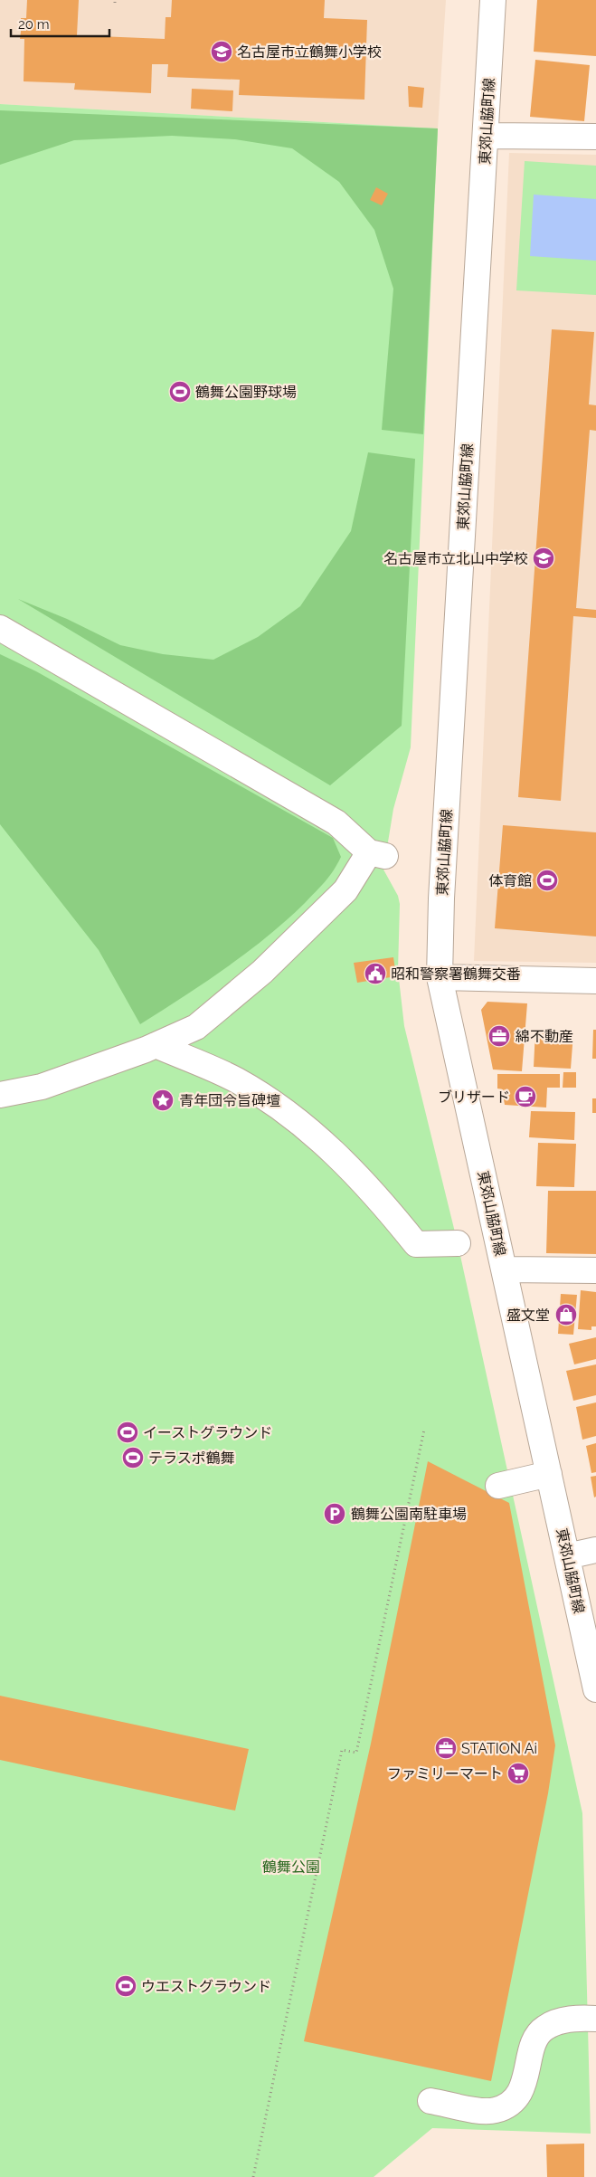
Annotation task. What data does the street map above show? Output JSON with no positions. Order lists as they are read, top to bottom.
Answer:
{
  "streets": {
    "street": ["東郊山脇町線"]
  },
  "parks": ["鶴舞公園"],
  "places": {
    "school or university": ["名古屋市立鶴舞小学校", "名古屋市立北山中学校"],
    "sports": [
      "鶴舞公園野球場",
      "体育館",
      "イーストグラウンド",
      "テラスポ鶴舞",
      "ウエストグラウンド"
    ],
    "public building": ["昭和警察署鶴舞交番"],
    "office": ["綿不動産", "STATION Ai"],
    "cafe": ["ブリザード"],
    "place": ["青年団令旨碑壇"],
    "shop": ["盛文堂"],
    "parking": ["鶴舞公園南駐車場"],
    "supermarket": ["ファミリーマート"]
  },
  "scale_bar": "20 m"
}
